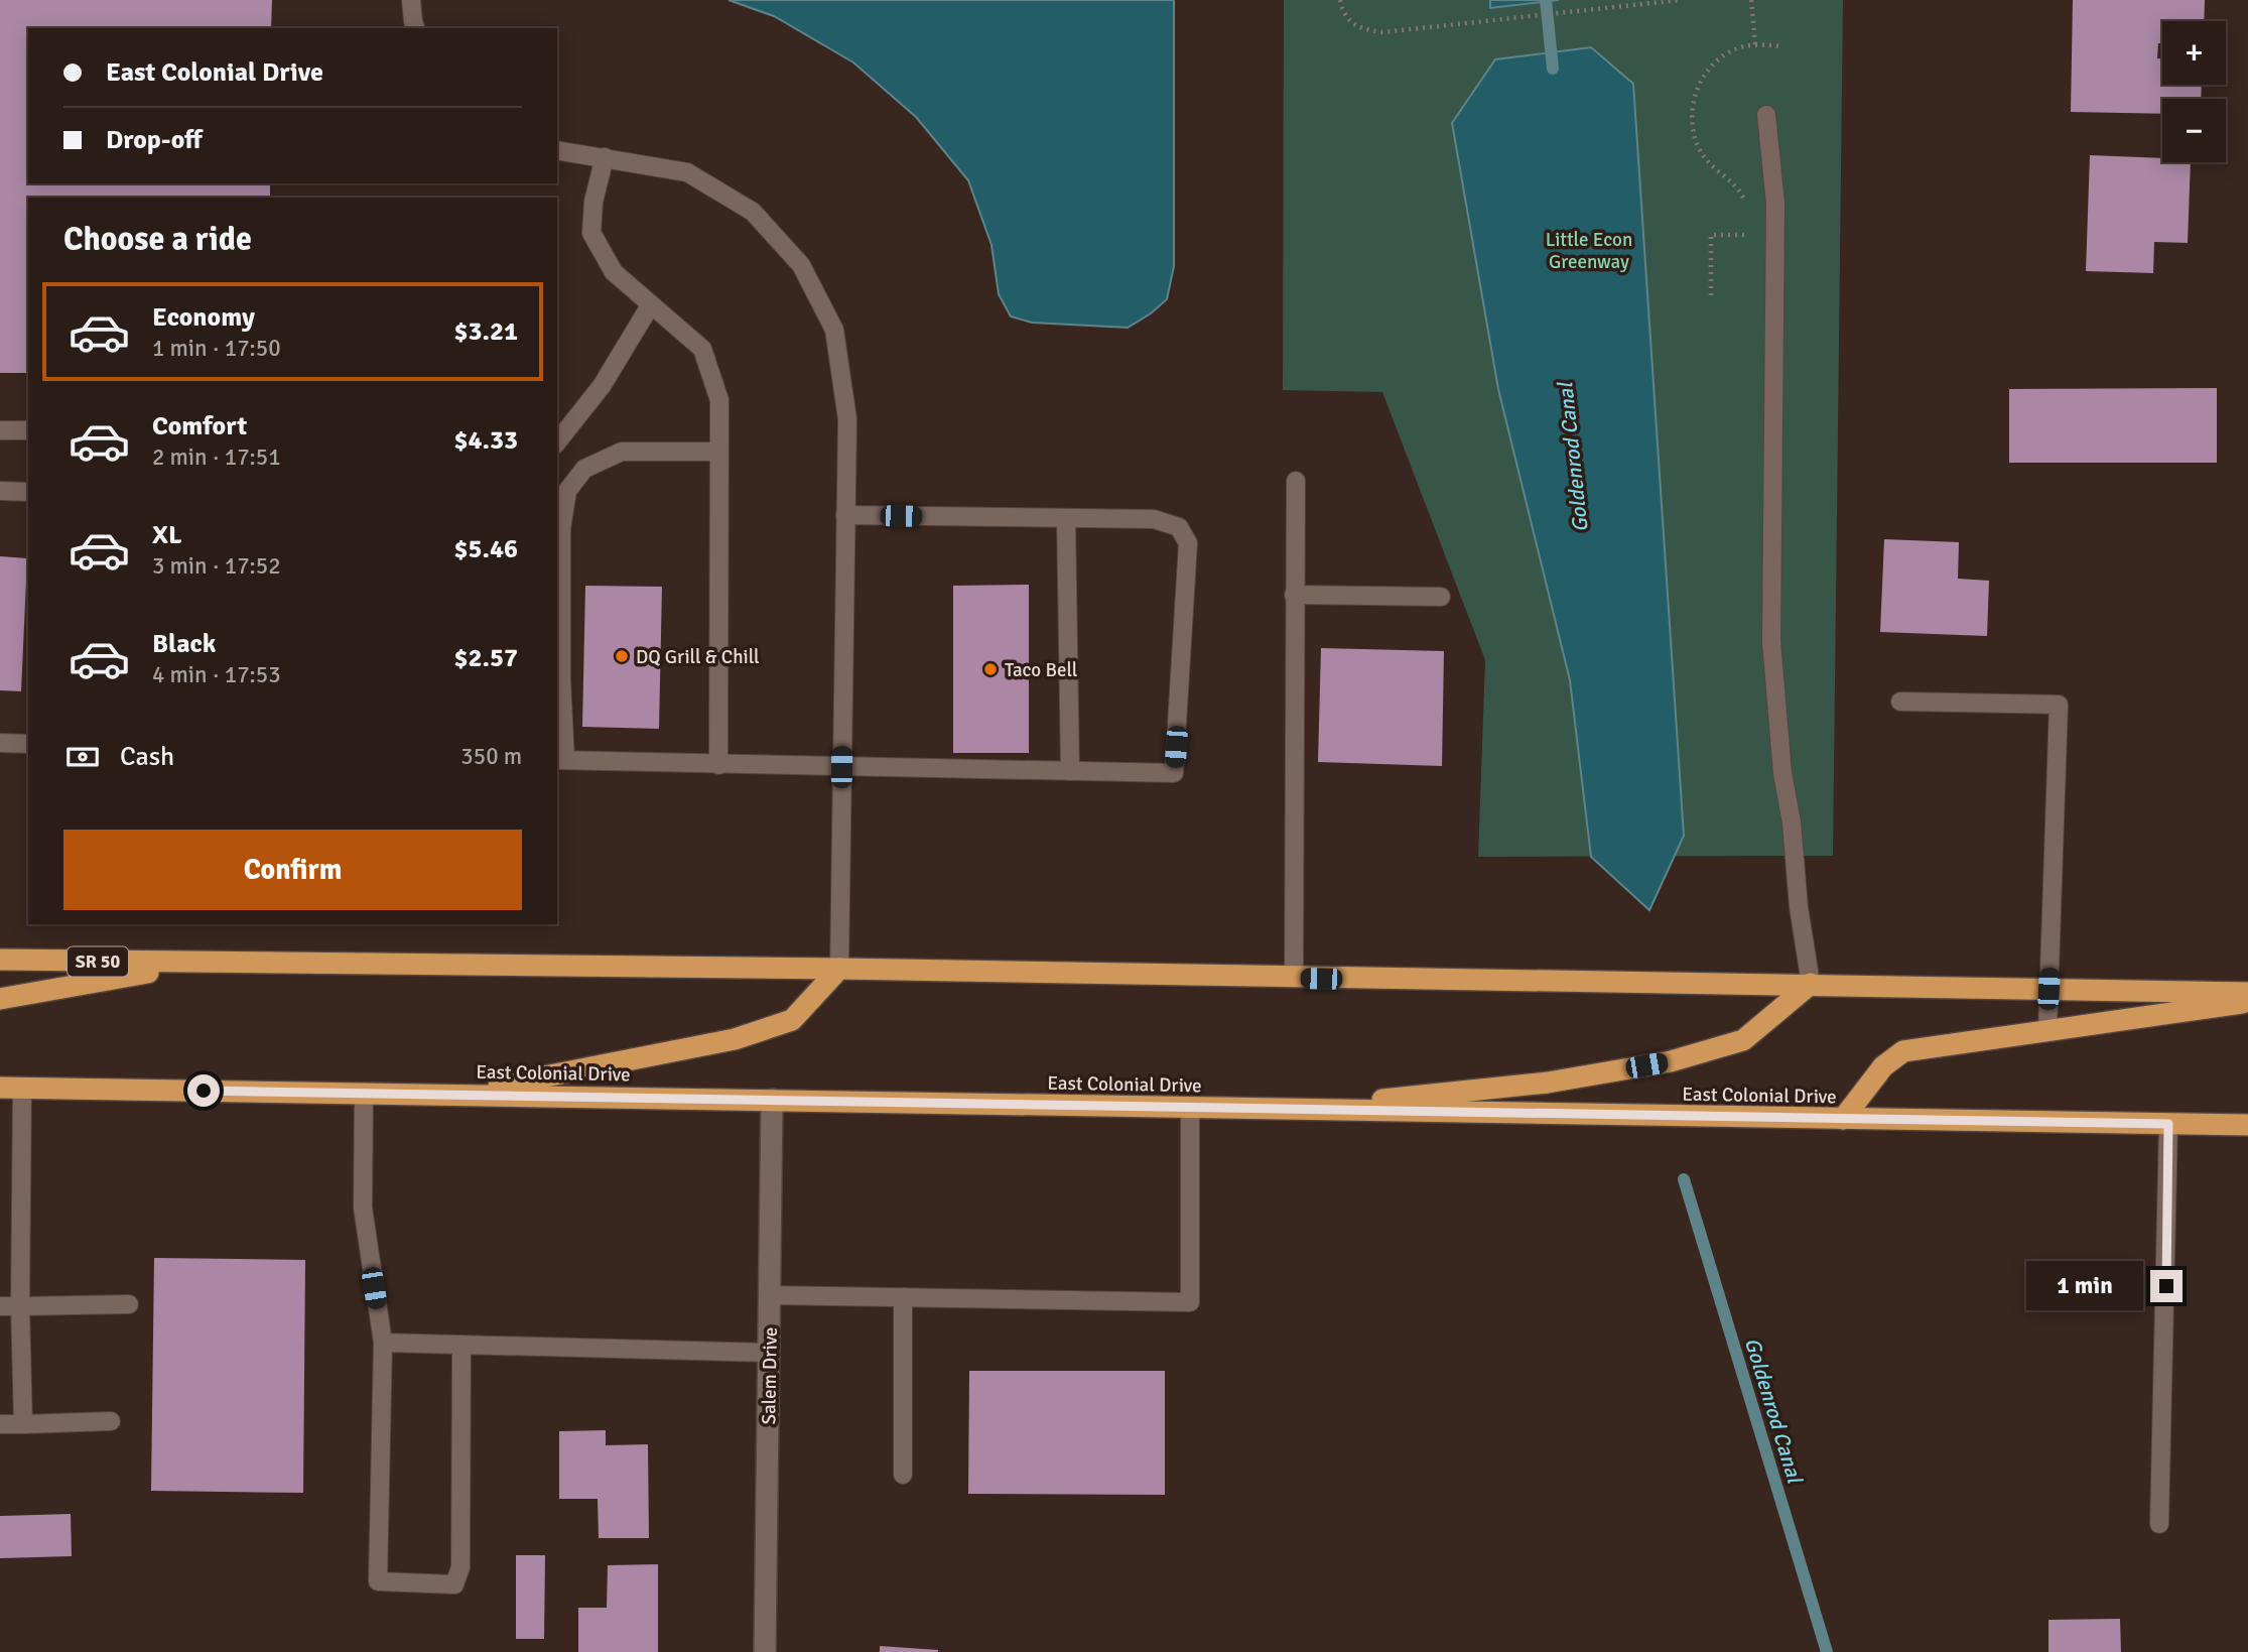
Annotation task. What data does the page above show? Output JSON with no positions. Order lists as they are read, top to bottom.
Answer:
{
  "streets": {
    "highway": ["SR 50", "East Colonial Drive"],
    "street": ["Salem Drive"]
  },
  "crossings": [
    ["East Colonial Drive", "Salem Drive"]
  ],
  "water": ["Goldenrod Canal"],
  "parks": ["Little Econ Greenway"],
  "places": ["DQ Grill & Chill", "Taco Bell"],
  "page": {
    "map_buttons": ["+", "−"],
    "banner": ["East Colonial Drive", "Drop-off"],
    "heading": "Choose a ride",
    "list": [
      {
        "name": "Economy",
        "note": "1 min · 17:50",
        "value": "$3.21"
      },
      {
        "name": "Comfort",
        "note": "2 min · 17:51",
        "value": "$4.33"
      },
      {
        "name": "XL",
        "note": "3 min · 17:52",
        "value": "$5.46"
      },
      {
        "name": "Black",
        "note": "4 min · 17:53",
        "value": "$2.57"
      }
    ],
    "pay": ["Cash", "350 m"],
    "buttons": "Confirm",
    "bubble": "1 min"
  }
}
